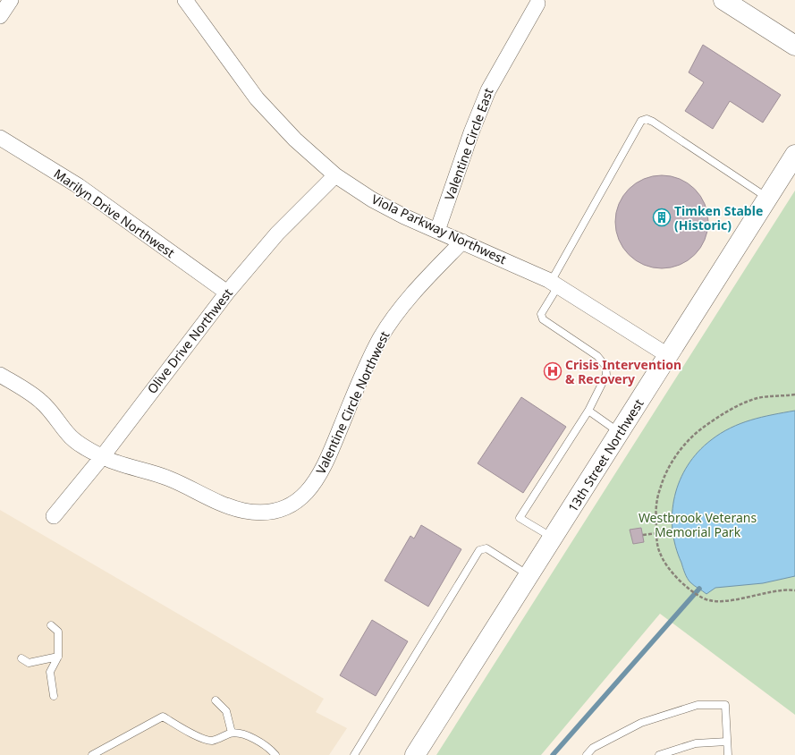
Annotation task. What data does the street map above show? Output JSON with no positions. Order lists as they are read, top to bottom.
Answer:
{
  "streets": {
    "main road": ["13th Street Northwest"],
    "street": [
      "Valentine Circle East",
      "Marilyn Drive Northwest",
      "Viola Parkway Northwest",
      "Olive Drive Northwest",
      "Valentine Circle Northwest"
    ]
  },
  "crossings": [
    ["Valentine Circle East", "Viola Parkway Northwest"],
    ["Marilyn Drive Northwest", "Olive Drive Northwest"],
    ["Viola Parkway Northwest", "Olive Drive Northwest"],
    ["Viola Parkway Northwest", "Valentine Circle Northwest"],
    ["Viola Parkway Northwest", "13th Street Northwest"],
    ["Olive Drive Northwest", "Valentine Circle Northwest"]
  ],
  "parks": ["Westbrook Veterans Memorial Park"],
  "places": {
    "building": ["Timken Stable (Historic)"],
    "hospital": ["Crisis Intervention & Recovery"]
  }
}
